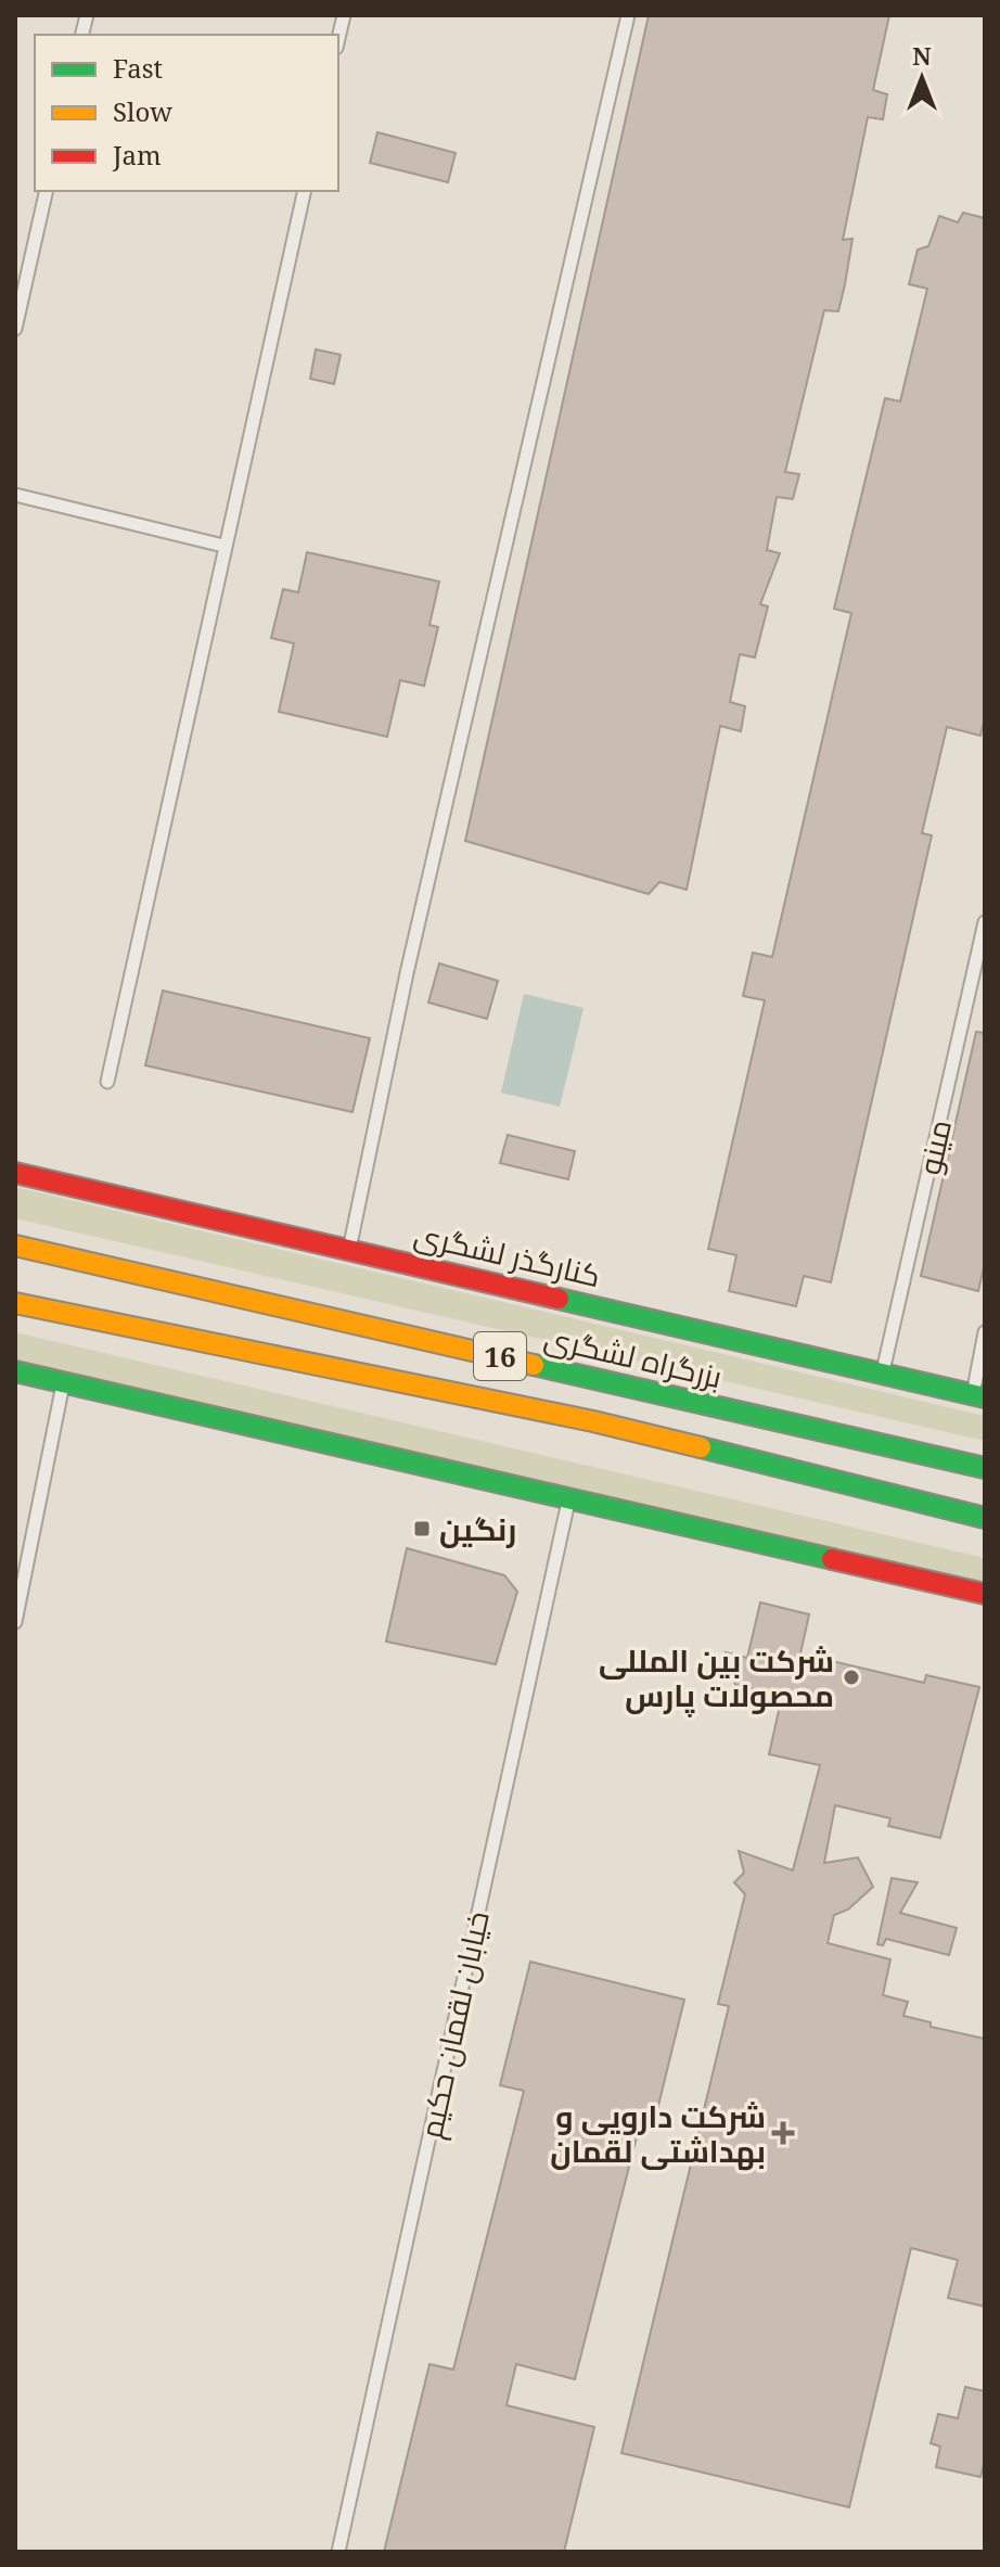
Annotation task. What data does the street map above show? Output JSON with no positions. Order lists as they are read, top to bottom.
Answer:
{
  "streets": {
    "main road": ["کنارگذر لشگری", "16", "بزرگراه لشگری"],
    "lane": ["مینو", "خیابان لقمان حکیم"]
  },
  "crossings": [
    ["مینو", "کنارگذر لشگری"]
  ],
  "places": {
    "transit": ["رنگین"],
    "other": ["شرکت بین المللی محصولات پارس"],
    "health": ["شرکت دارویی و بهداشتی لقمان"]
  },
  "legend": ["Fast", "Slow", "Jam"],
  "north": "top"
}
